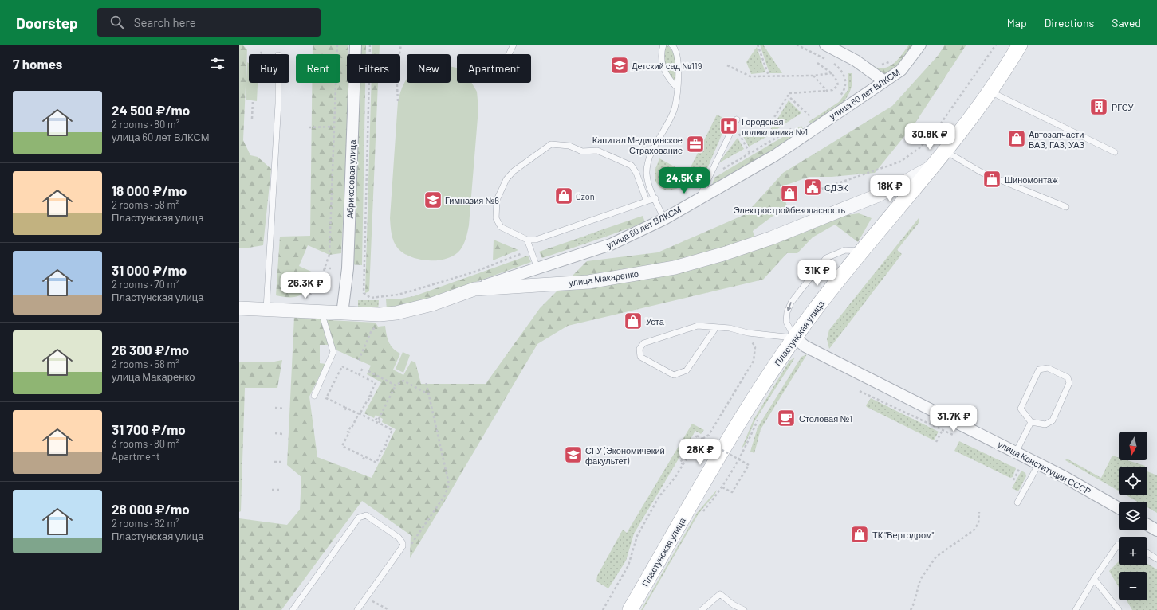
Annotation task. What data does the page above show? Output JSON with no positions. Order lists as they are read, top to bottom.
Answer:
{
  "streets": {
    "main road": ["Пластунская улица"],
    "street": [
      "улица 60 лет ВЛКСМ",
      "Абрикосовая улица",
      "улица Макаренко",
      "улица Конституции СССР"
    ]
  },
  "crossings": [
    ["улица 60 лет ВЛКСМ", "улица Макаренко"],
    ["Абрикосовая улица", "улица Макаренко"],
    ["улица Макаренко", "Пластунская улица"],
    ["Пластунская улица", "улица Конституции СССР"]
  ],
  "places": {
    "school or university": ["Детский сад №119", "Гимназия №6", "СГУ (Экономичекий факультет)"],
    "building": ["РГСУ"],
    "hospital": ["Городская поликлиника №1"],
    "shop": [
      "Автозапчасти ВАЗ, ГАЗ, УАЗ",
      "Шиномонтаж",
      "Электростройбезопасность",
      "Ozon",
      "Уста",
      "ТК \"Вертодром\""
    ],
    "office": ["Капитал Медицинское Страхование"],
    "public building": ["СДЭК"],
    "cafe": ["Столовая №1"]
  },
  "north": "bottom",
  "page": {
    "header": "Doorstep",
    "search": "Search here",
    "nav": ["Map", "Directions", "Saved"],
    "heading": "7 homes",
    "chip": [
      "Buy",
      "Rent",
      "Filters",
      "New",
      "Apartment"
    ],
    "list": [
      {
        "name": "24 500 ₽/mo",
        "note": "2 rooms · 80 m² · улица 60 лет ВЛКСМ"
      },
      {
        "name": "18 000 ₽/mo",
        "note": "2 rooms · 58 m² · Пластунская улица"
      },
      {
        "name": "31 000 ₽/mo",
        "note": "2 rooms · 70 m² · Пластунская улица"
      },
      {
        "name": "26 300 ₽/mo",
        "note": "2 rooms · 58 m² · улица Макаренко"
      },
      {
        "name": "31 700 ₽/mo",
        "note": "3 rooms · 80 m² · Apartment"
      },
      {
        "name": "28 000 ₽/mo",
        "note": "2 rooms · 62 m² · Пластунская улица"
      }
    ],
    "price": [
      "30.8K ₽",
      "24.5K ₽",
      "18K ₽",
      "31K ₽",
      "26.3K ₽",
      "31.7K ₽",
      "28K ₽"
    ],
    "map_buttons": ["+", "−"]
  }
}
